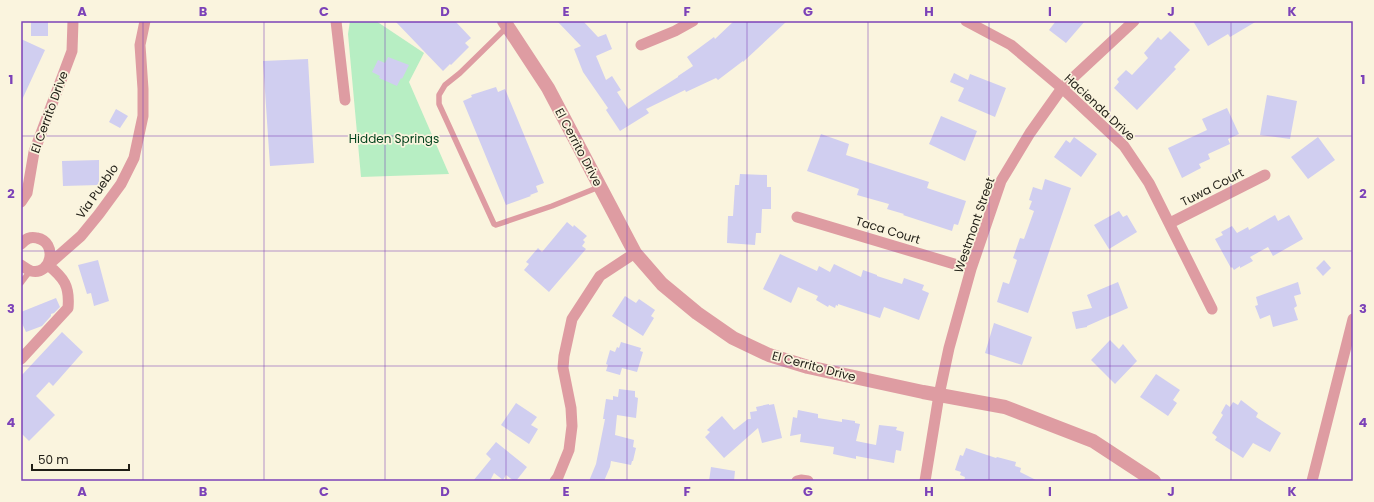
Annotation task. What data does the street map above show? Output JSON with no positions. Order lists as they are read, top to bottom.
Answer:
{
  "streets": {
    "street": [
      "Hacienda Drive",
      "El Cerrito Drive",
      "Tuwa Court",
      "Via Pueblo",
      "Westmont Street",
      "Taca Court"
    ]
  },
  "crossings": [
    ["Hacienda Drive", "Tuwa Court"],
    ["Hacienda Drive", "Westmont Street"],
    ["El Cerrito Drive", "Westmont Street"],
    ["Westmont Street", "Taca Court"]
  ],
  "parks": ["Hidden Springs"],
  "scale_bar": "50 m",
  "grid": {
    "columns": [
      "A",
      "B",
      "C",
      "D",
      "E",
      "F",
      "G",
      "H",
      "I",
      "J",
      "K"
    ],
    "rows": [
      "1",
      "2",
      "3",
      "4"
    ]
  }
}
